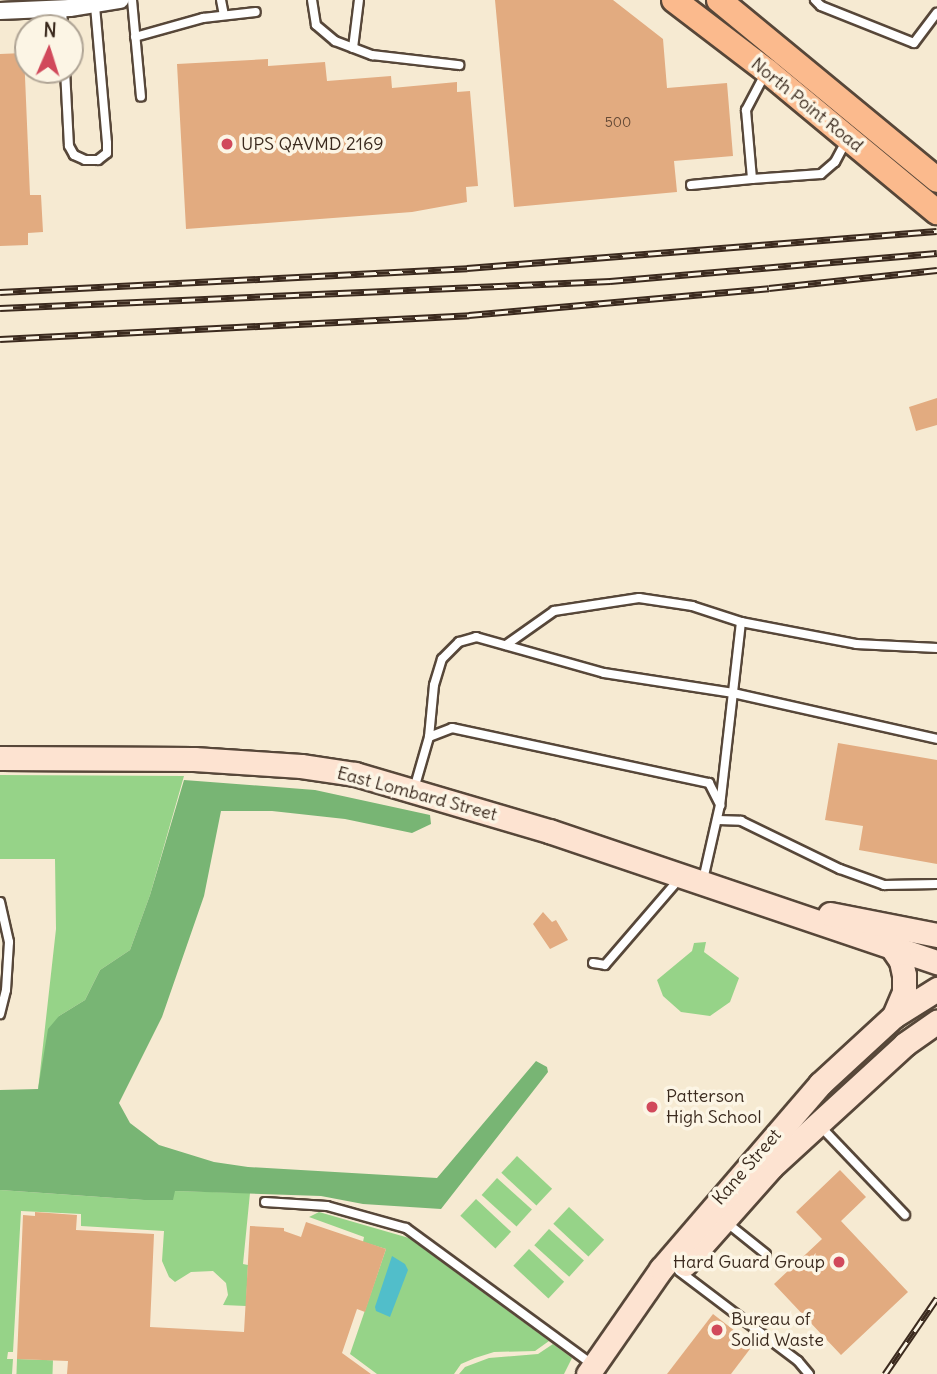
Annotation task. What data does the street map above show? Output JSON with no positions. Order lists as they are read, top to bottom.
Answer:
{
  "streets": {
    "main road": ["North Point Road", "East Lombard Street", "Kane Street"]
  },
  "places": [
    "UPS QAVMD 2169",
    "Patterson High School",
    "Hard Guard Group",
    "Bureau of Solid Waste"
  ],
  "house_numbers": ["500"],
  "north": "top"
}
